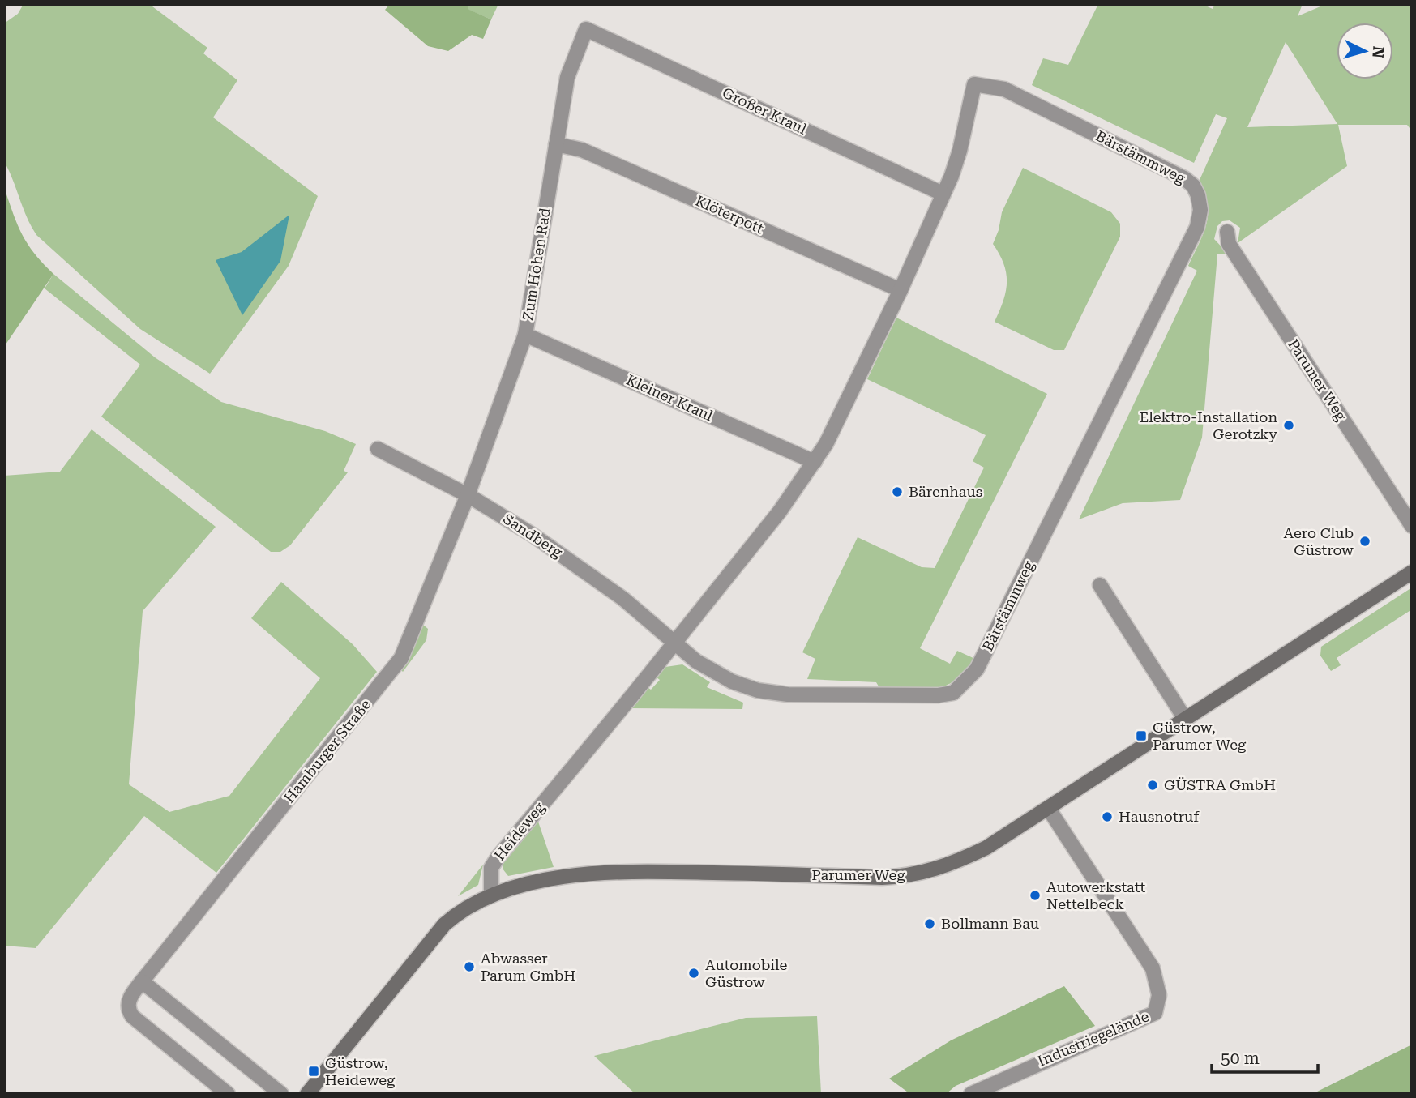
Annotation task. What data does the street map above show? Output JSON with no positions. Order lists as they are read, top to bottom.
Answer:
{
  "streets": {
    "street": [
      "Großer Kraul",
      "Bärstämmweg",
      "Klöterpott",
      "Zum Hohen Rad",
      "Parumer Weg",
      "Kleiner Kraul",
      "Sandberg",
      "Hamburger Straße",
      "Heideweg",
      "Industriegelände"
    ]
  },
  "crossings": [
    ["Großer Kraul", "Bärstämmweg"],
    ["Großer Kraul", "Zum Hohen Rad"],
    ["Bärstämmweg", "Klöterpott"],
    ["Bärstämmweg", "Kleiner Kraul"],
    ["Bärstämmweg", "Sandberg"],
    ["Bärstämmweg", "Heideweg"],
    ["Klöterpott", "Zum Hohen Rad"],
    ["Zum Hohen Rad", "Kleiner Kraul"],
    ["Zum Hohen Rad", "Sandberg"],
    ["Zum Hohen Rad", "Hamburger Straße"],
    ["Parumer Weg", "Heideweg"],
    ["Parumer Weg", "Industriegelände"],
    ["Sandberg", "Hamburger Straße"],
    ["Sandberg", "Heideweg"]
  ],
  "places": {
    "other": [
      "Elektro-Installation Gerotzky",
      "Bärenhaus",
      "Aero Club Güstrow",
      "GÜSTRA GmbH",
      "Hausnotruf",
      "Autowerkstatt Nettelbeck",
      "Bollmann Bau",
      "Abwasser Parum GmbH",
      "Automobile Güstrow"
    ],
    "transit": ["Güstrow, Parumer Weg", "Güstrow, Heideweg"]
  },
  "scale_bar": "50 m",
  "north": "right"
}
